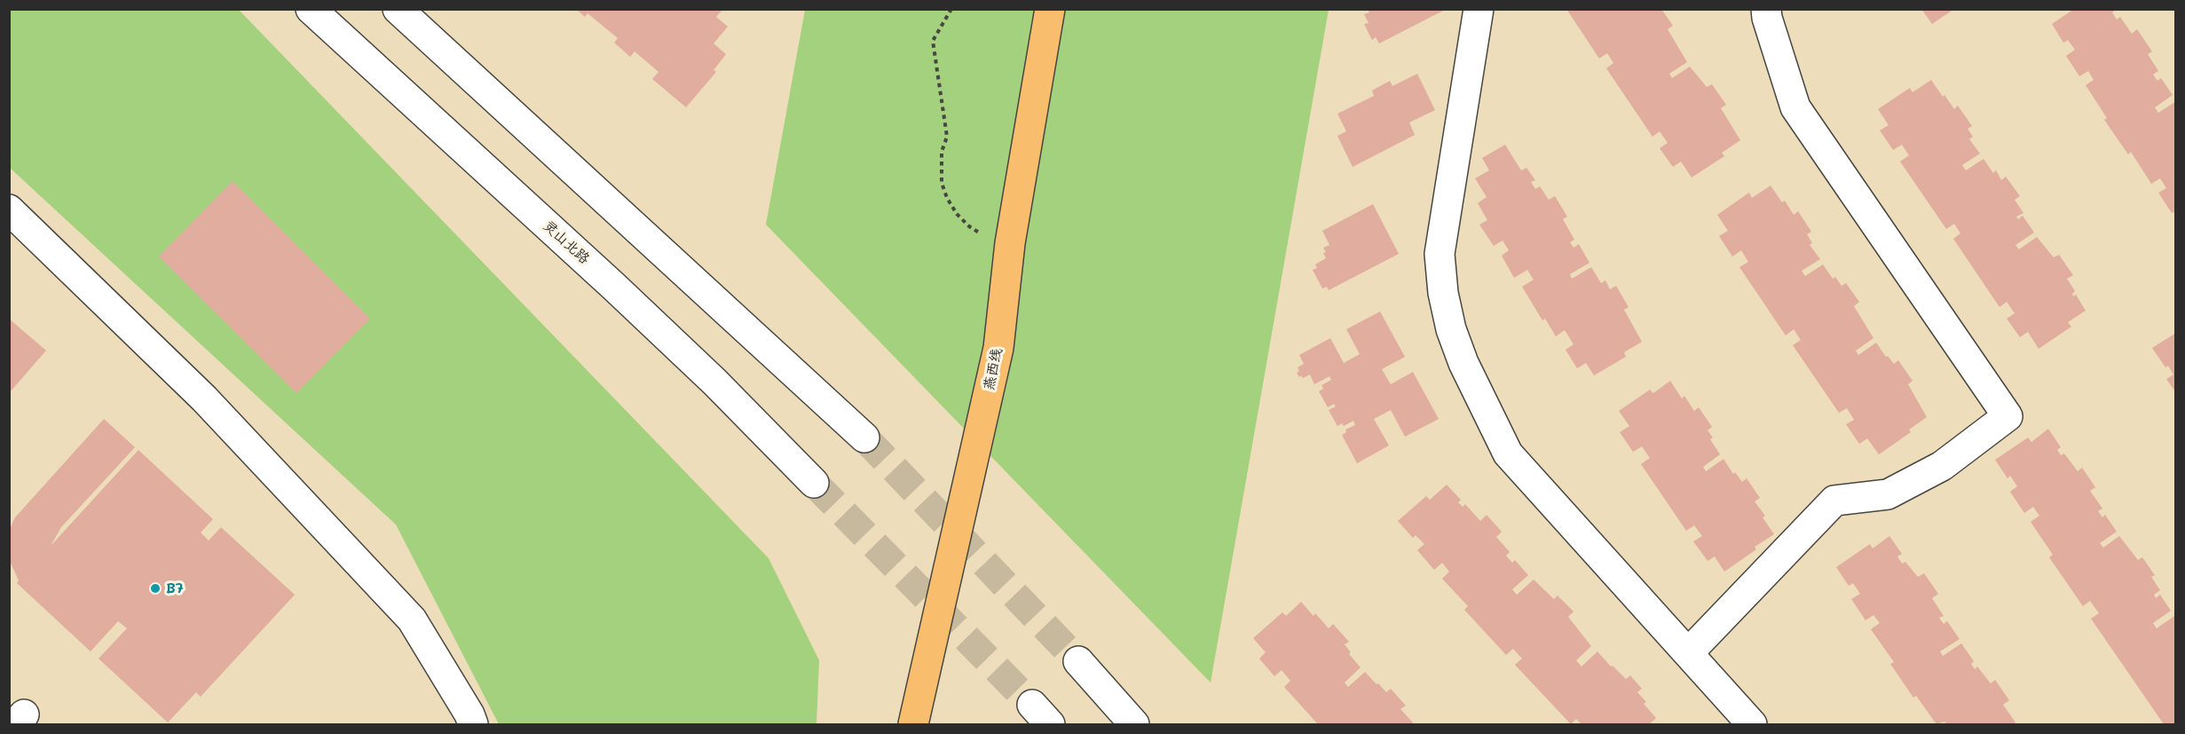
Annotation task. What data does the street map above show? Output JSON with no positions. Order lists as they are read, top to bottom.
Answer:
{
  "streets": {
    "main road": ["燕西线"],
    "street": ["灵山北路"]
  },
  "places": ["B7"]
}
